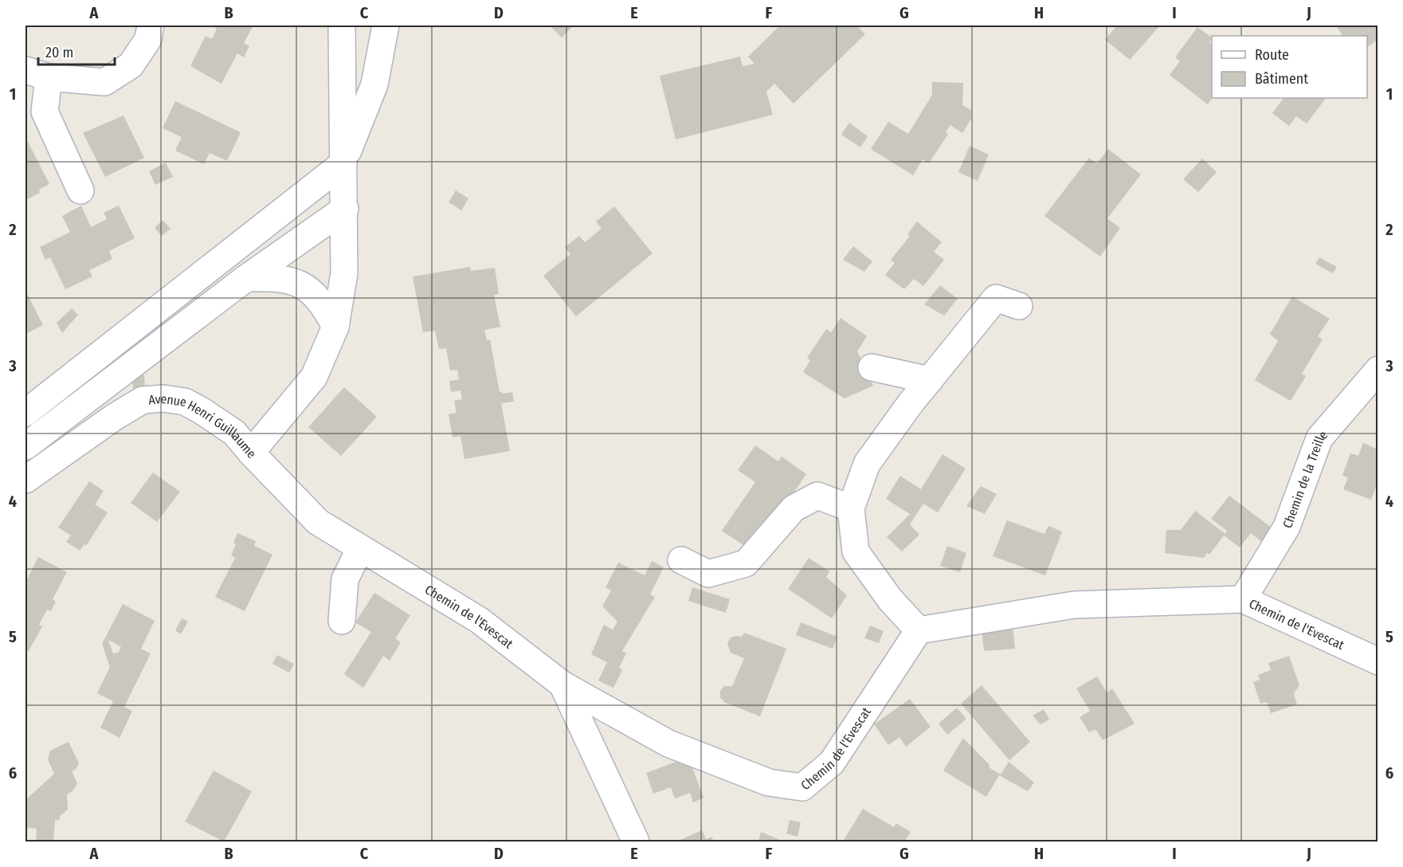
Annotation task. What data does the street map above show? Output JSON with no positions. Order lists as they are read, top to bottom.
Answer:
{
  "streets": {
    "street": ["Avenue Henri Guillaume", "Chemin de la Treille", "Chemin de l'Evescat"]
  },
  "crossings": [
    ["Avenue Henri Guillaume", "Chemin de l'Evescat"],
    ["Chemin de la Treille", "Chemin de l'Evescat"]
  ],
  "legend": ["Route", "Bâtiment"],
  "scale_bar": "20 m",
  "grid": {
    "columns": [
      "A",
      "B",
      "C",
      "D",
      "E",
      "F",
      "G",
      "H",
      "I",
      "J"
    ],
    "rows": [
      "1",
      "2",
      "3",
      "4",
      "5",
      "6"
    ]
  }
}
